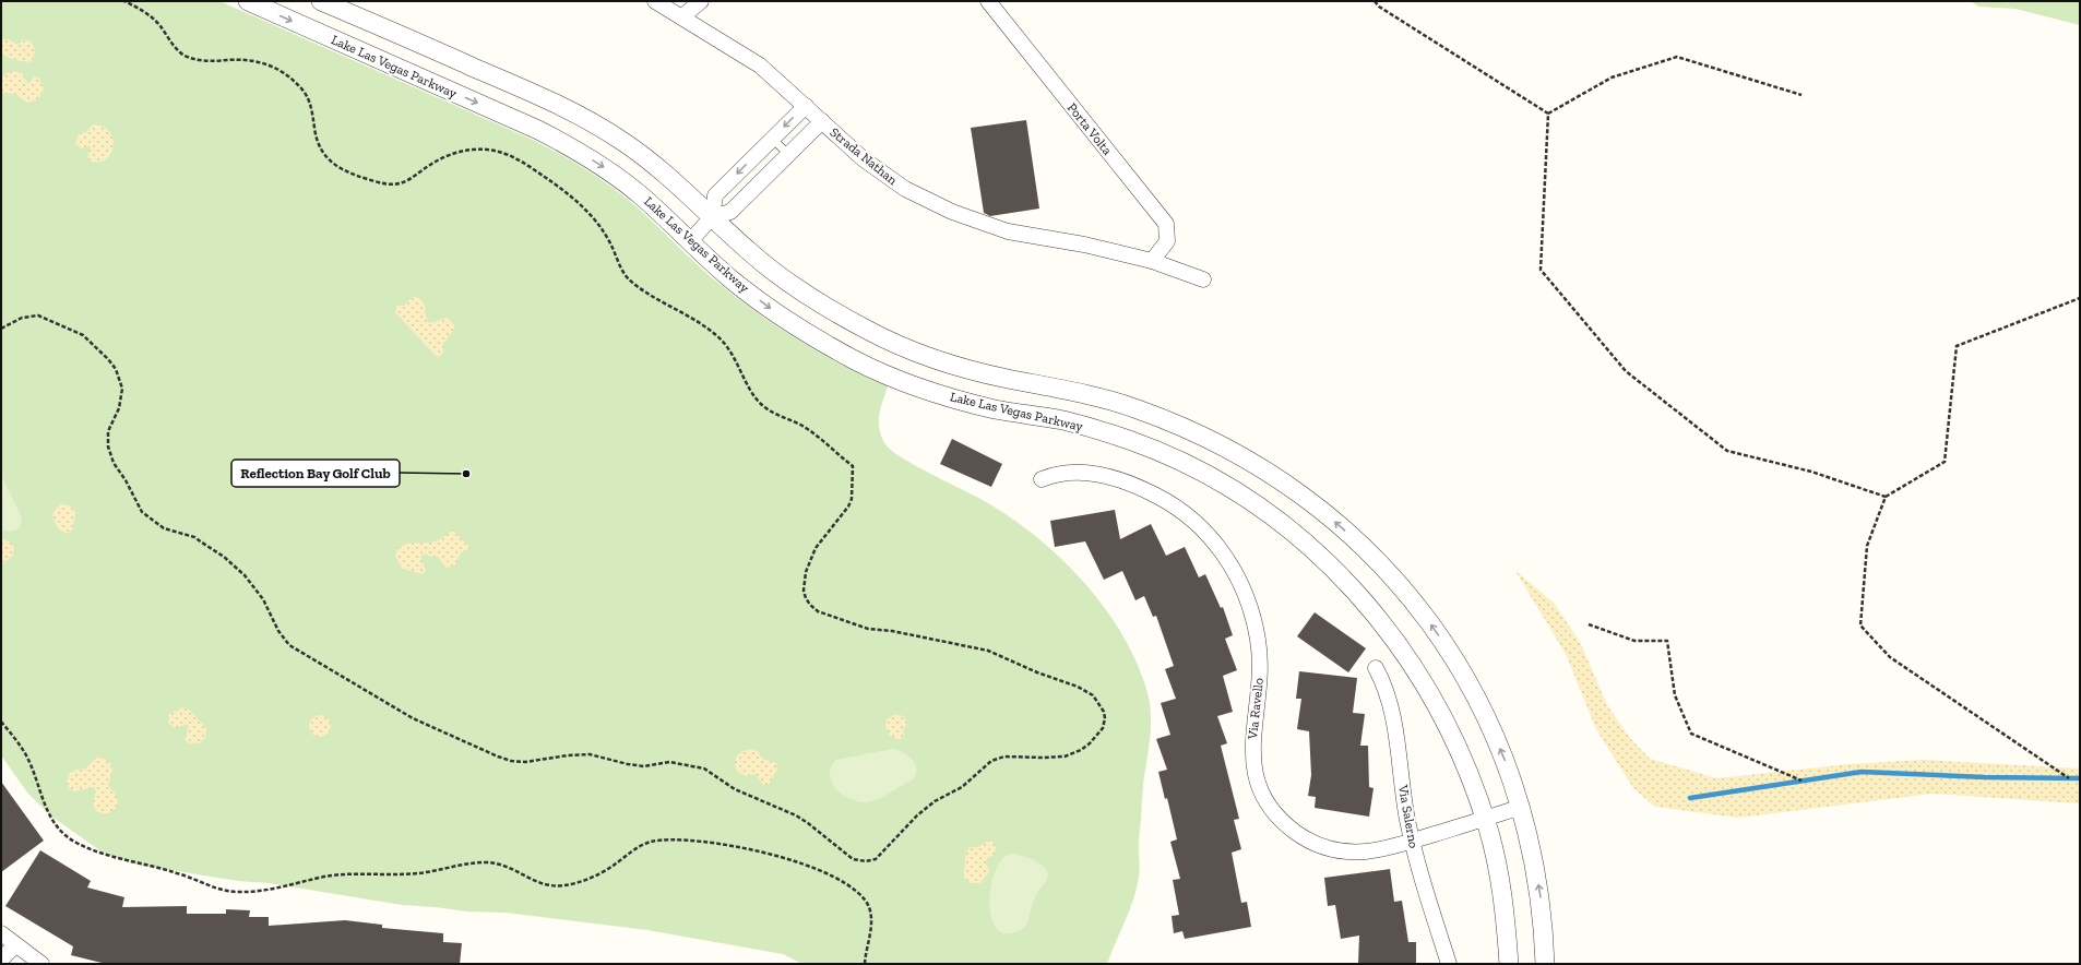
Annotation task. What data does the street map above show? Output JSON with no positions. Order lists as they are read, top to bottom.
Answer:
{
  "streets": {
    "street": [
      "Lake Las Vegas Parkway",
      "Porta Volta",
      "Strada Nathan",
      "Via Ravello",
      "Via Salerno"
    ]
  },
  "crossings": [
    ["Lake Las Vegas Parkway", "Via Ravello"],
    ["Porta Volta", "Strada Nathan"],
    ["Via Ravello", "Via Salerno"]
  ],
  "places": ["Reflection Bay Golf Club"]
}
